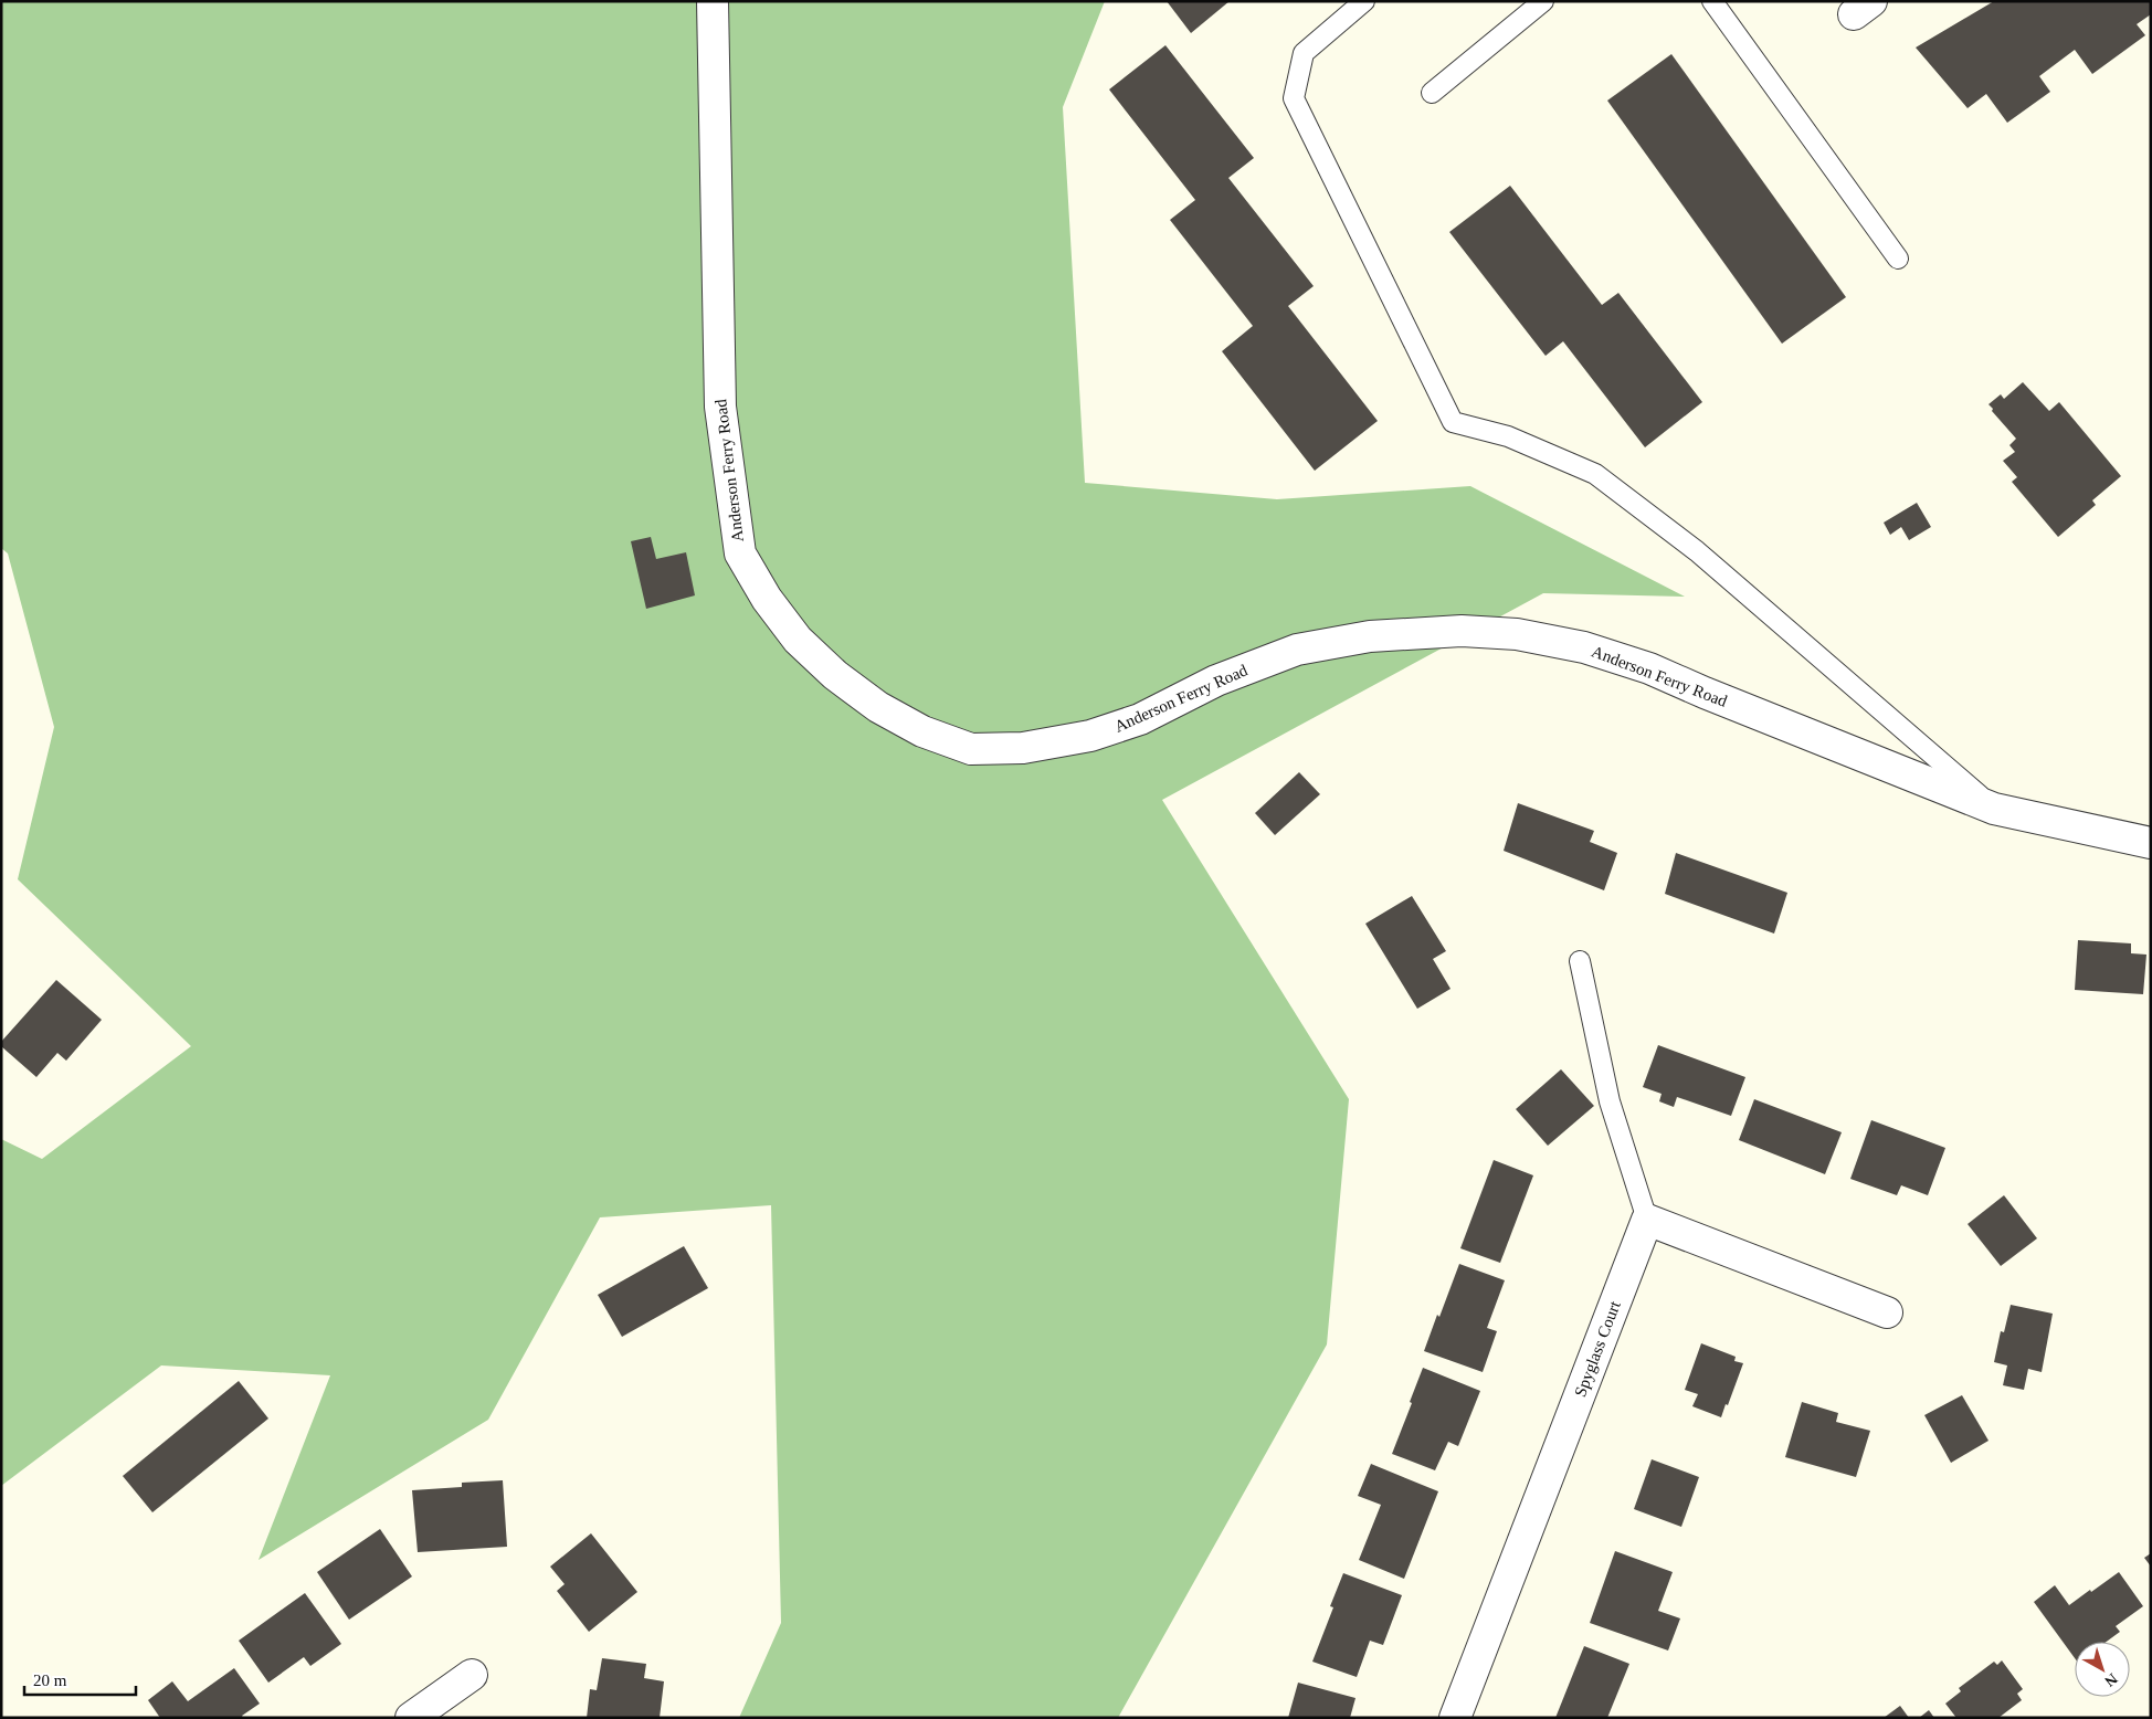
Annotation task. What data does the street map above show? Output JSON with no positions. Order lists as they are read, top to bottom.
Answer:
{
  "streets": {
    "street": ["Anderson Ferry Road", "Spyglass Court"]
  },
  "scale_bar": "20 m",
  "north": "bottom right"
}
